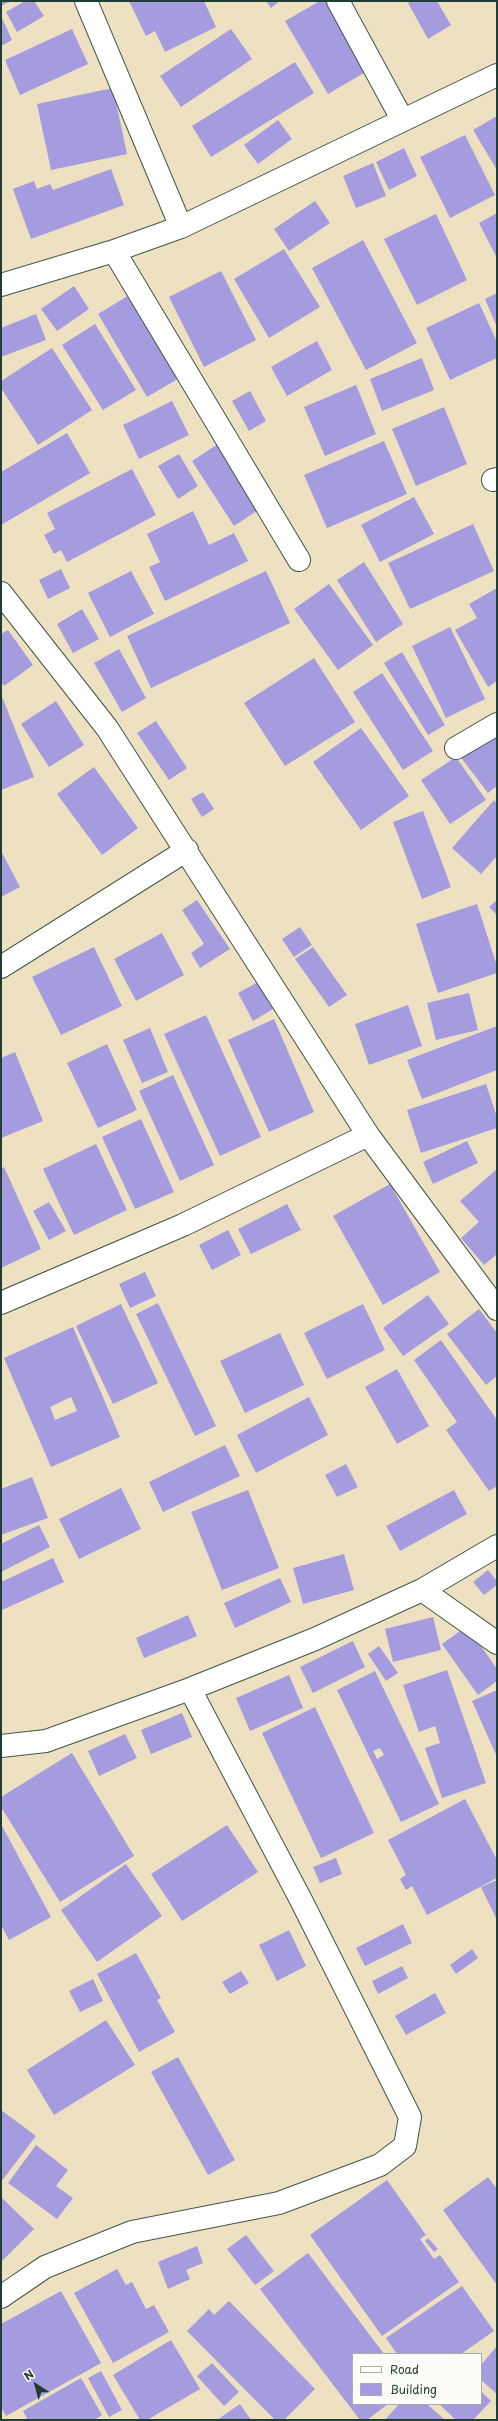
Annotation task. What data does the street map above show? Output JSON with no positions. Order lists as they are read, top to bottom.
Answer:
{
  "legend": ["Road", "Building"],
  "north": "top left"
}
